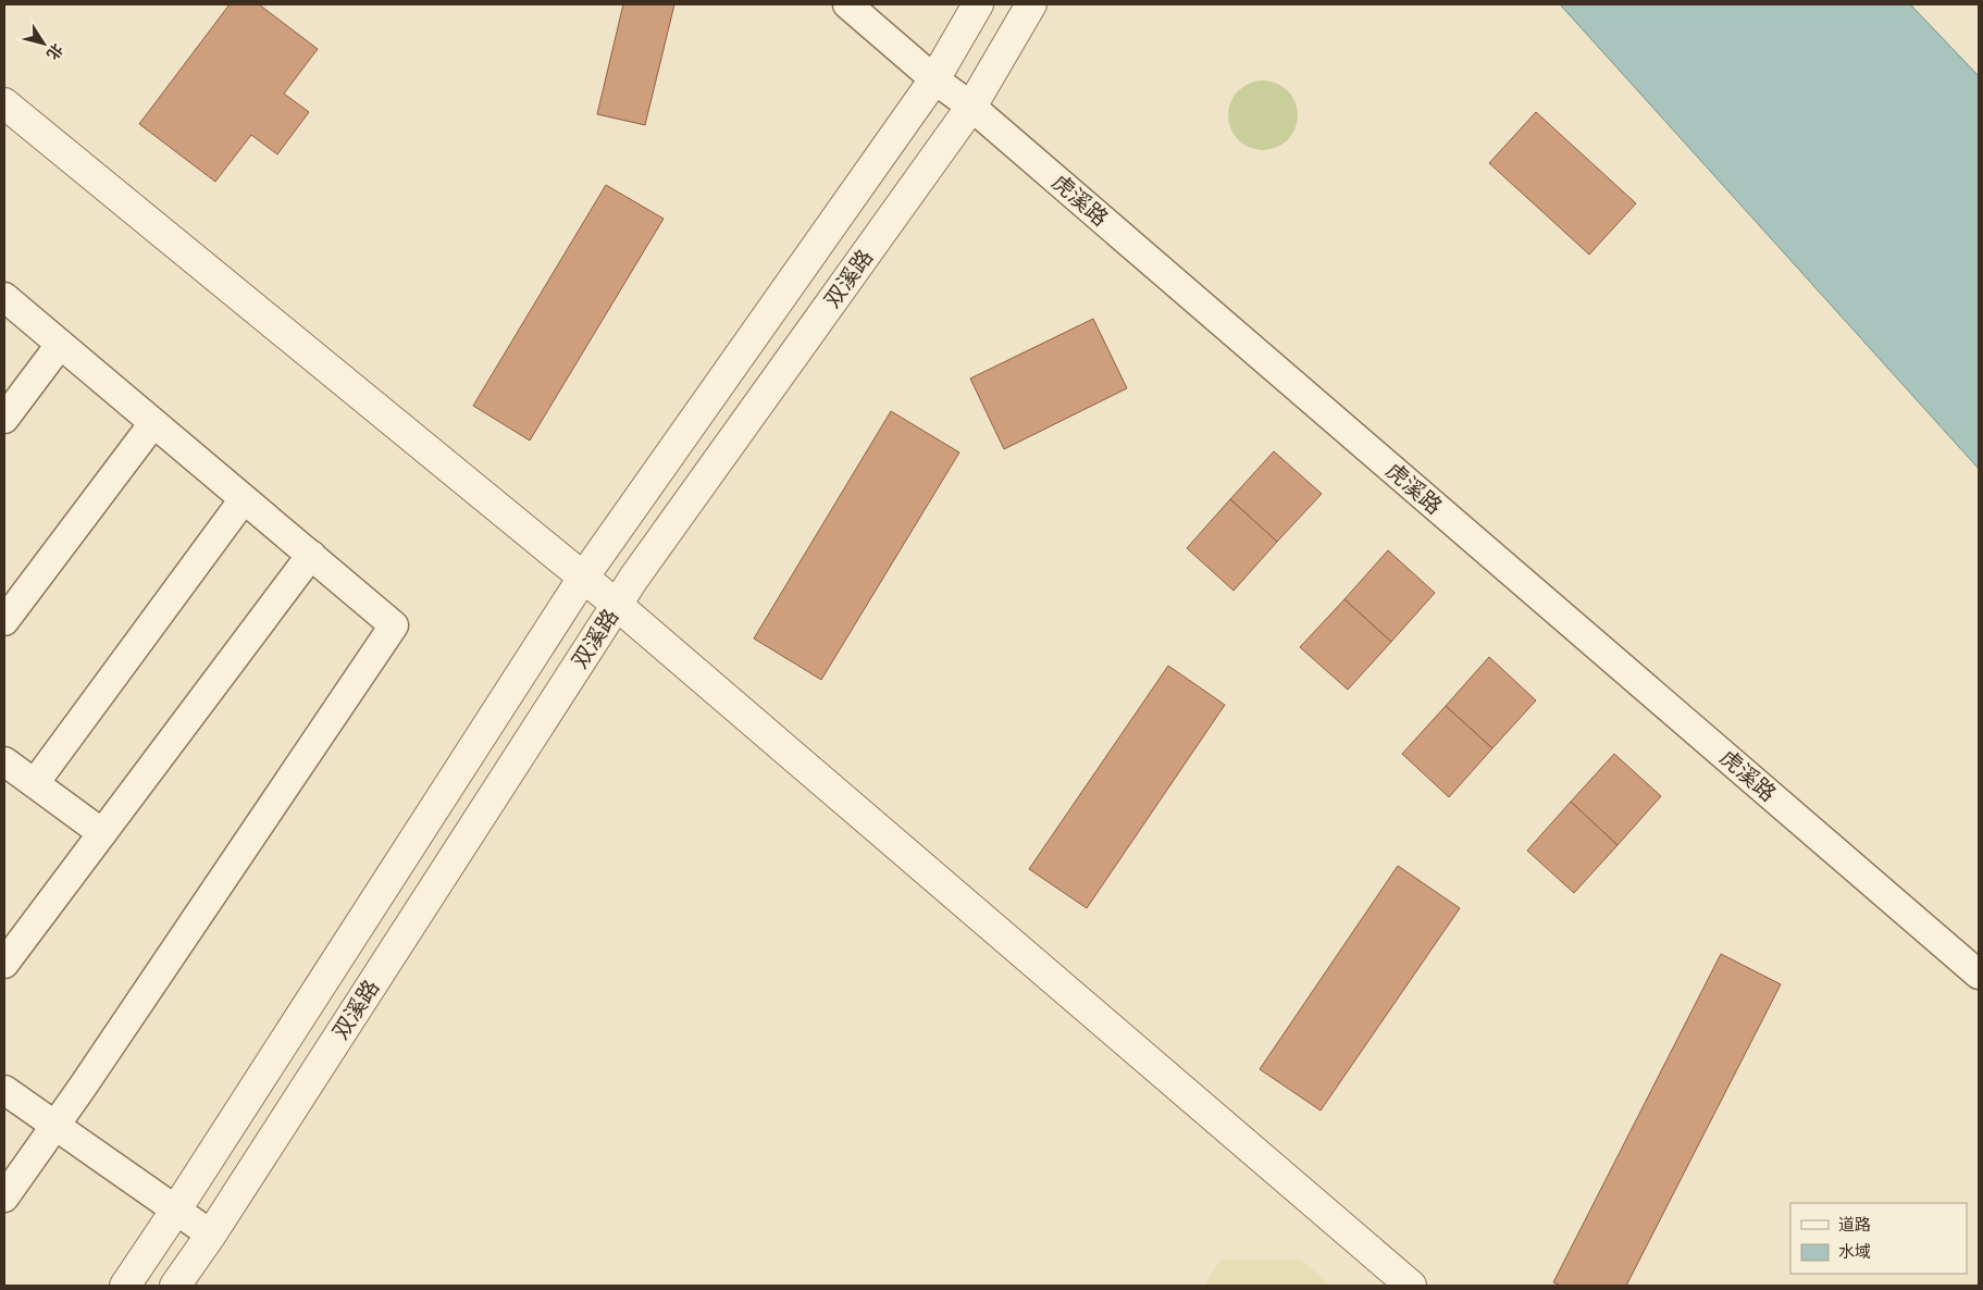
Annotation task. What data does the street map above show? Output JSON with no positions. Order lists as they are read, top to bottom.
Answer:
{
  "streets": {
    "street": ["虎溪路", "双溪路"]
  },
  "crossings": [
    ["虎溪路", "双溪路"]
  ],
  "legend": ["道路", "水域"],
  "north": "bottom right"
}
